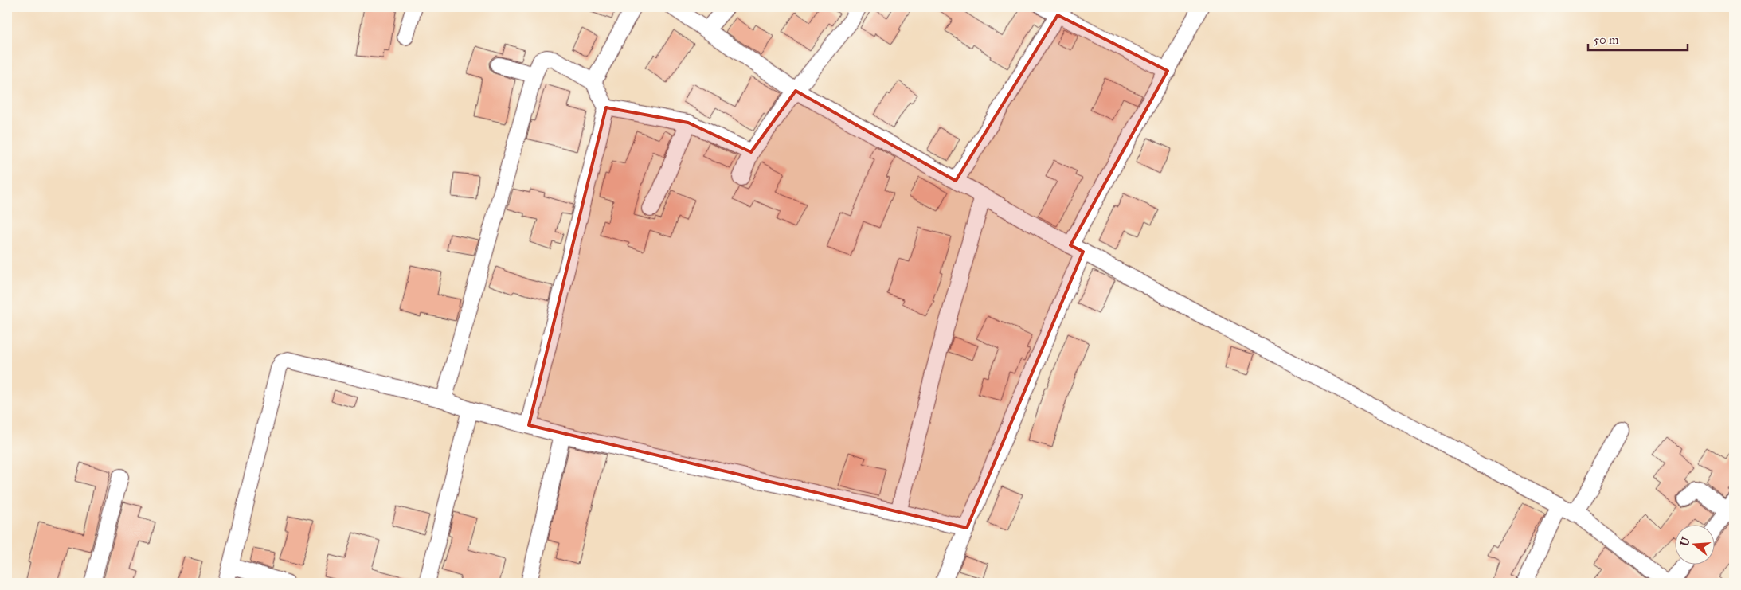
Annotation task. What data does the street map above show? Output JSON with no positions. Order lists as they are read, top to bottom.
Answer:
{
  "scale_bar": "50 m",
  "north": "left"
}
